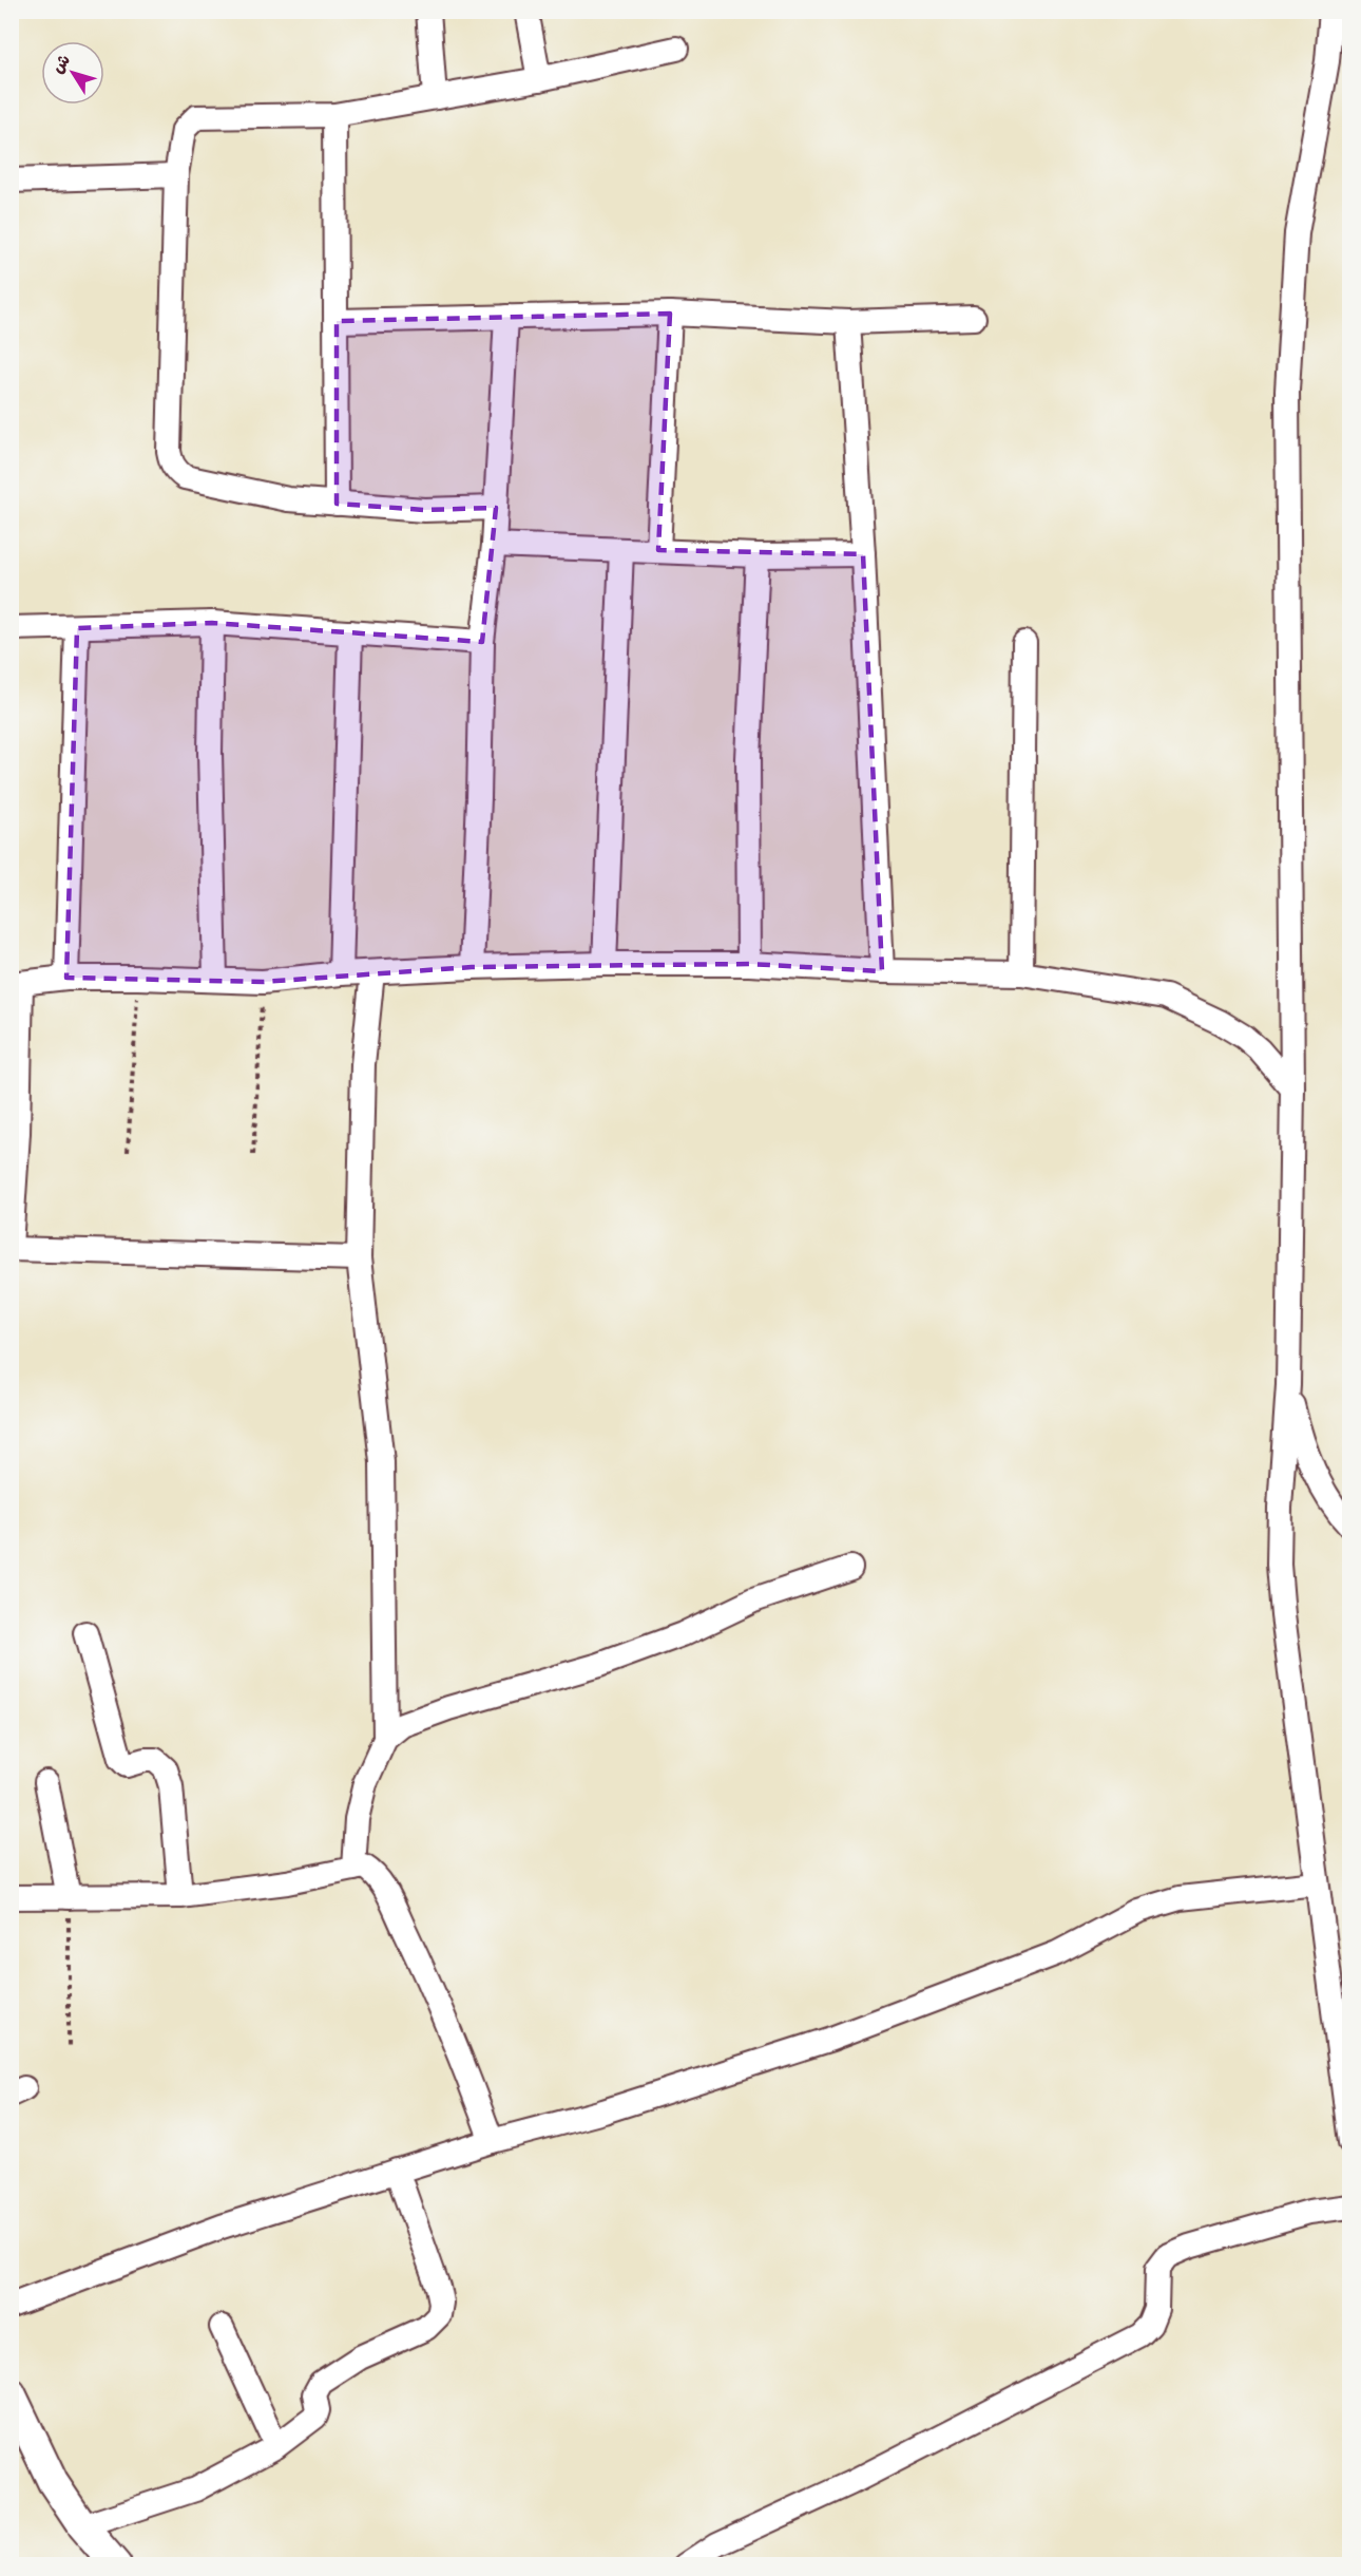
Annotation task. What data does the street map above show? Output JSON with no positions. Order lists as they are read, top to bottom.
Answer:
{
  "north": "top left"
}
